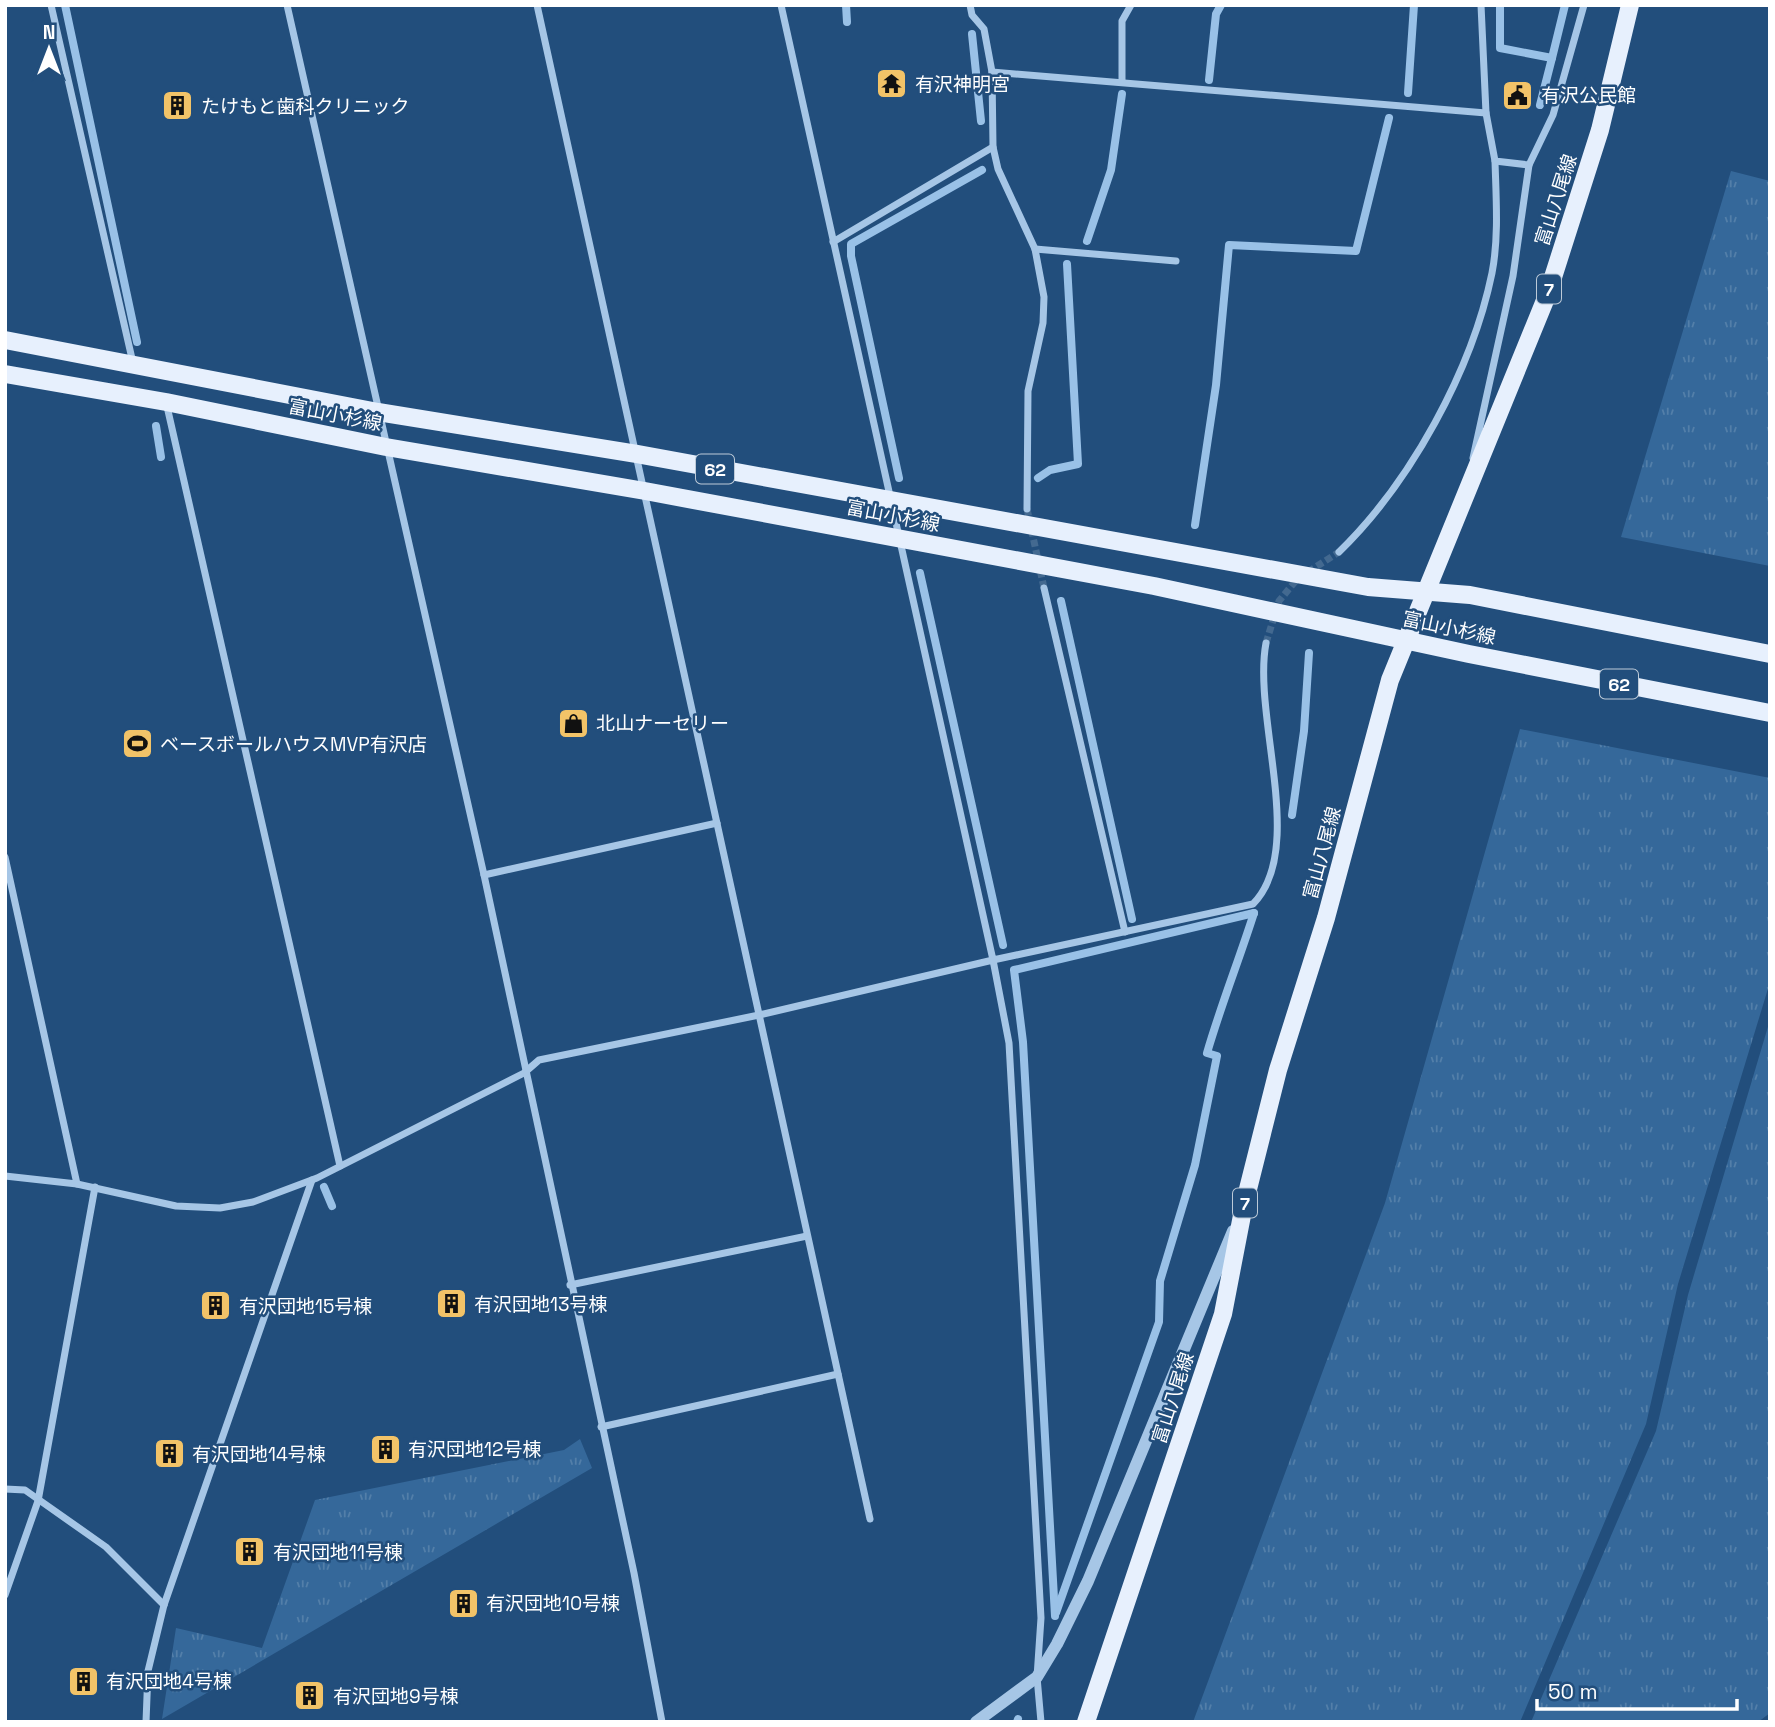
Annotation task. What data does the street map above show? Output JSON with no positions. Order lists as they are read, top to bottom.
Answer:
{
  "streets": {
    "main road": [
      "富山八尾線",
      "7",
      "富山小杉線",
      "62"
    ]
  },
  "crossings": [
    ["富山八尾線", "富山小杉線"]
  ],
  "places": {
    "temple": ["有沢神明宮"],
    "public building": ["有沢公民館"],
    "building": [
      "たけもと歯科クリニック",
      "有沢団地13号棟",
      "有沢団地15号棟",
      "有沢団地12号棟",
      "有沢団地14号棟",
      "有沢団地11号棟",
      "有沢団地10号棟",
      "有沢団地4号棟",
      "有沢団地9号棟"
    ],
    "shop": ["北山ナーセリー"],
    "sports": ["ベースボールハウスMVP有沢店"]
  },
  "scale_bar": "50 m",
  "north": "top"
}
